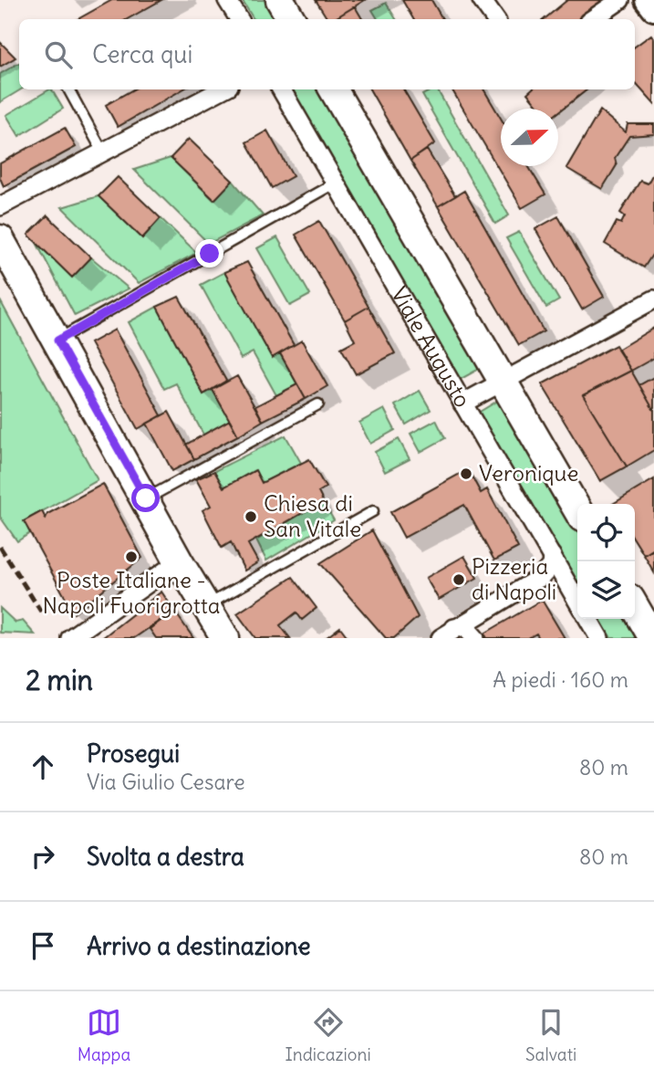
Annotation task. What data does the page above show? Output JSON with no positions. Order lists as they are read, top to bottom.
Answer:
{
  "streets": {
    "main road": ["Viale Augusto"]
  },
  "places": [
    "Veronique",
    "Chiesa di San Vitale",
    "Poste Italiane - Napoli Fuorigrotta",
    "Pizzeria di Napoli"
  ],
  "north": "right",
  "page": {
    "search": "Cerca qui",
    "heading": ["2 min", "A piedi · 160 m"],
    "list": [
      ["Prosegui", "Via Giulio Cesare", "80 m"],
      ["Svolta a destra", "80 m"],
      "Arrivo a destinazione"
    ],
    "nav": ["Mappa", "Indicazioni", "Salvati"]
  }
}
